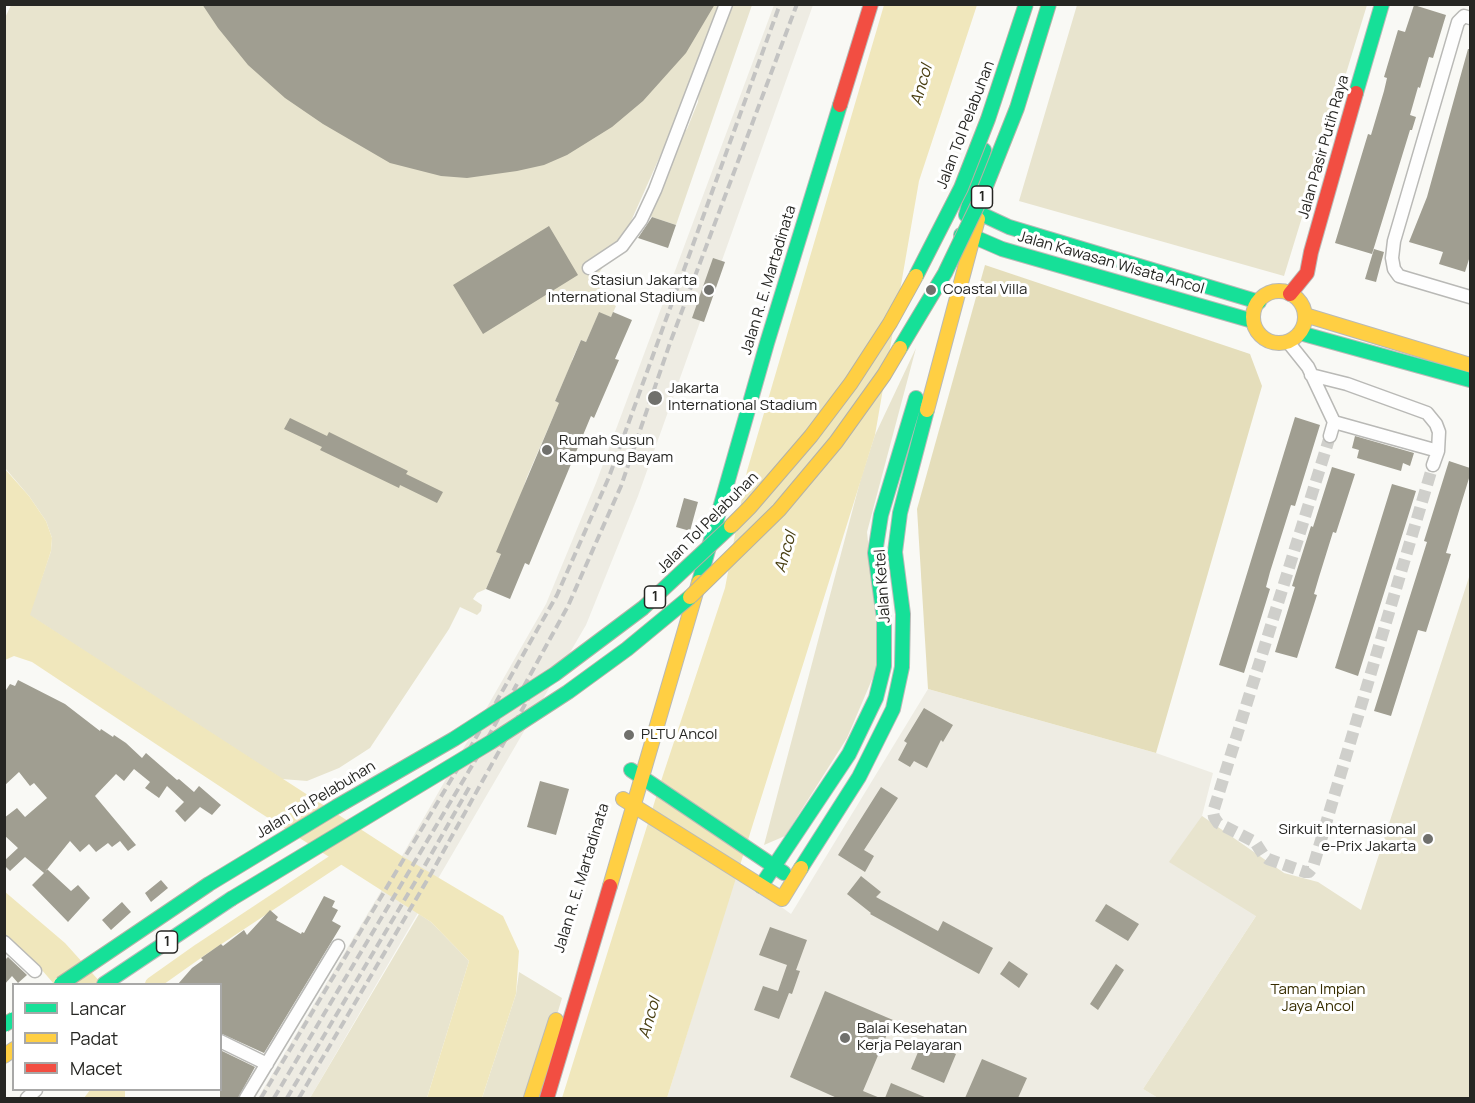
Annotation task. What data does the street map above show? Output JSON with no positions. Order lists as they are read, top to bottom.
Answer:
{
  "streets": {
    "main road": [
      "Jalan Tol Pelabuhan",
      "Jalan Pasir Putih Raya",
      "1",
      "Jalan Kawasan Wisata Ancol",
      "Jalan R. E. Martadinata",
      "Jalan Ketel"
    ]
  },
  "crossings": [
    ["Jalan Pasir Putih Raya", "Jalan Kawasan Wisata Ancol"],
    ["Jalan Kawasan Wisata Ancol", "Jalan Ketel"],
    ["Jalan R. E. Martadinata", "Jalan Ketel"]
  ],
  "water": ["Ancol"],
  "parks": ["Taman Impian Jaya Ancol"],
  "places": [
    "Stasiun Jakarta International Stadium",
    "Coastal Villa",
    "Jakarta International Stadium",
    "Rumah Susun Kampung Bayam",
    "PLTU Ancol",
    "Sirkuit Internasional e-Prix Jakarta",
    "Balai Kesehatan Kerja Pelayaran"
  ],
  "legend": ["Lancar", "Padat", "Macet"]
}
